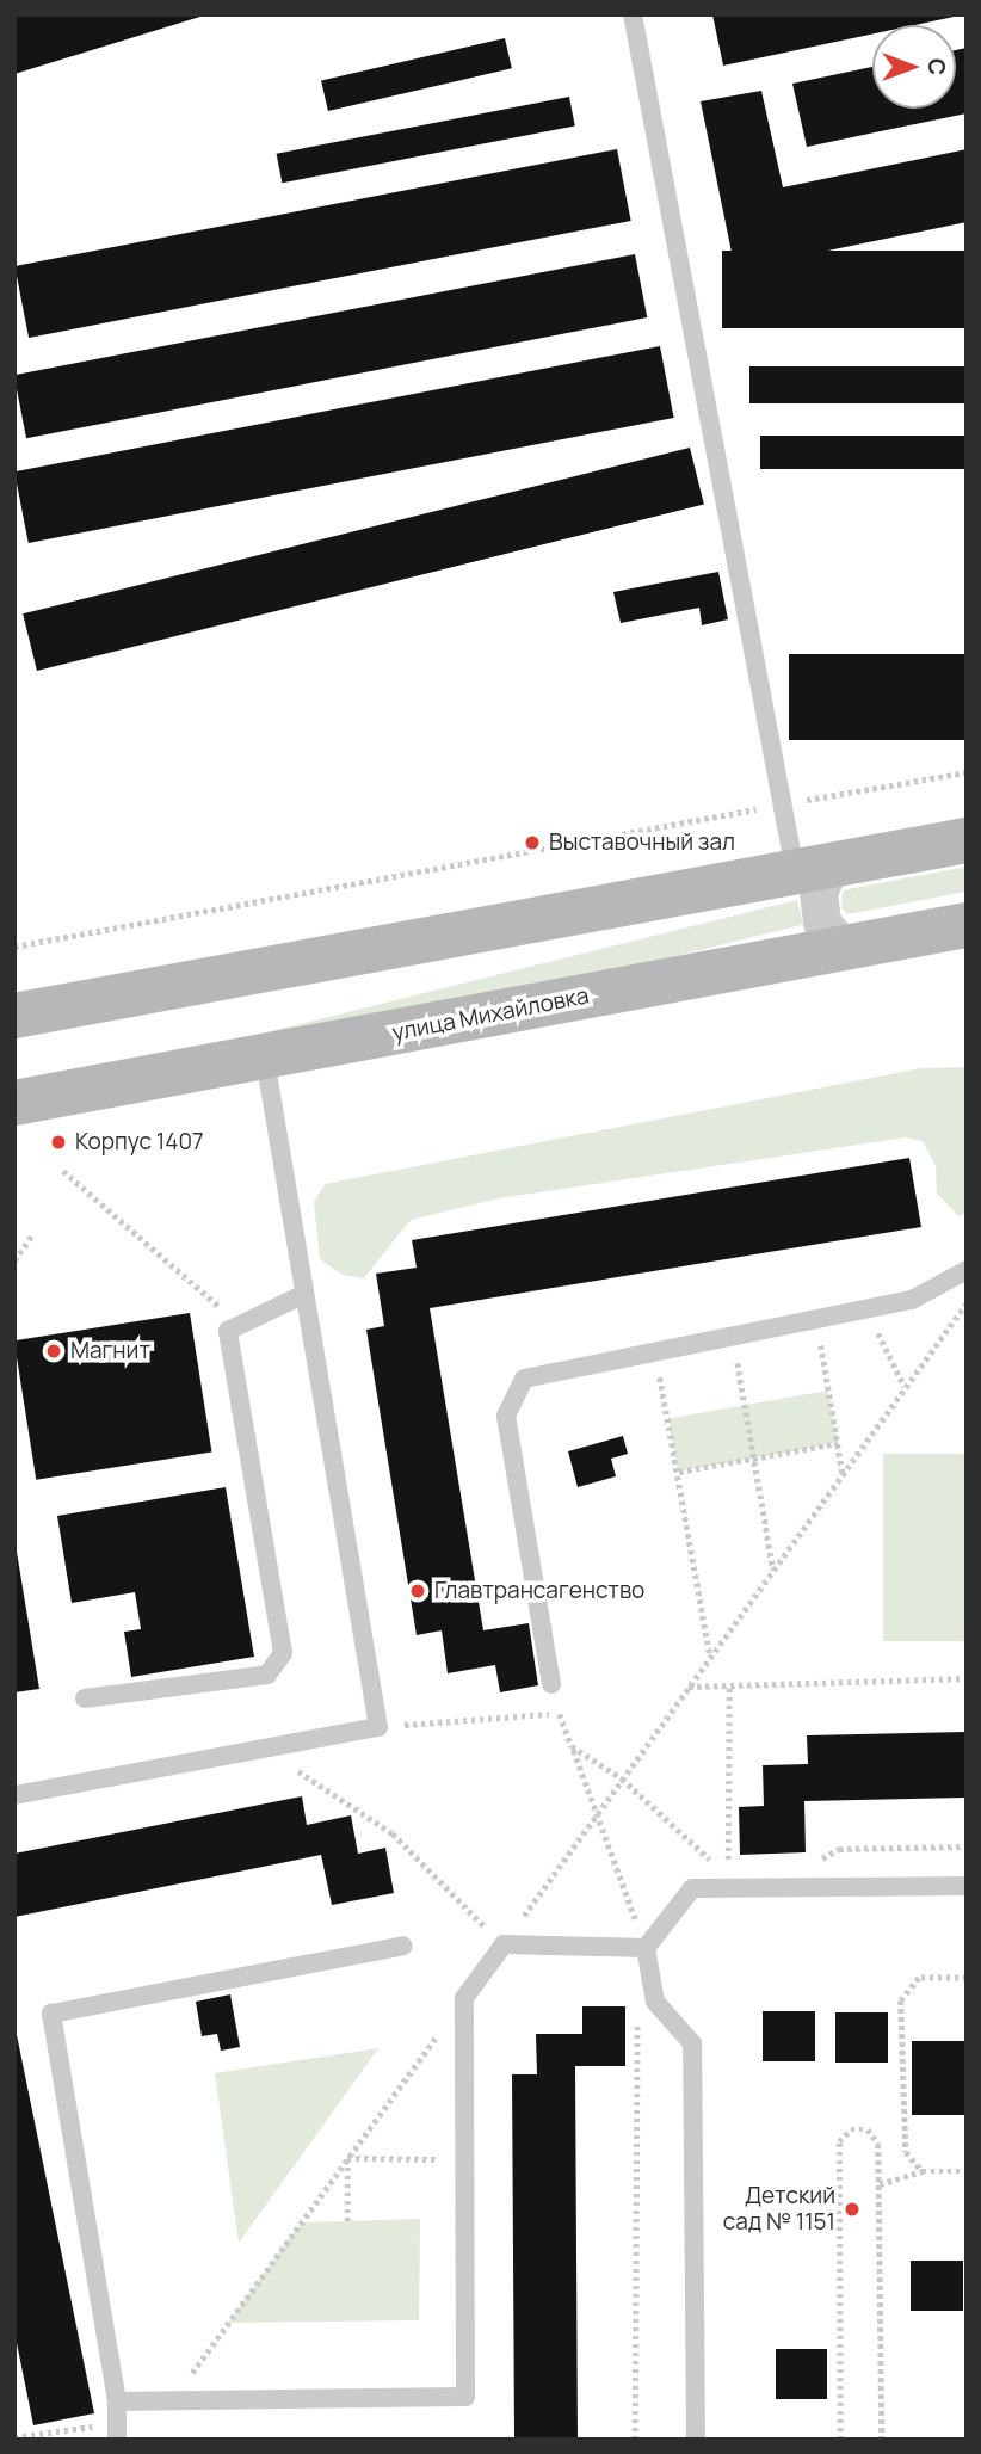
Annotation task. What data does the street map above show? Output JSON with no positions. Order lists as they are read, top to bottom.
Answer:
{
  "streets": {
    "main road": ["улица Михайловка"]
  },
  "places": [
    "Выставочный зал",
    "Корпус 1407",
    "Магнит",
    "Главтрансагенство",
    "Детский сад № 1151"
  ],
  "north": "right"
}
